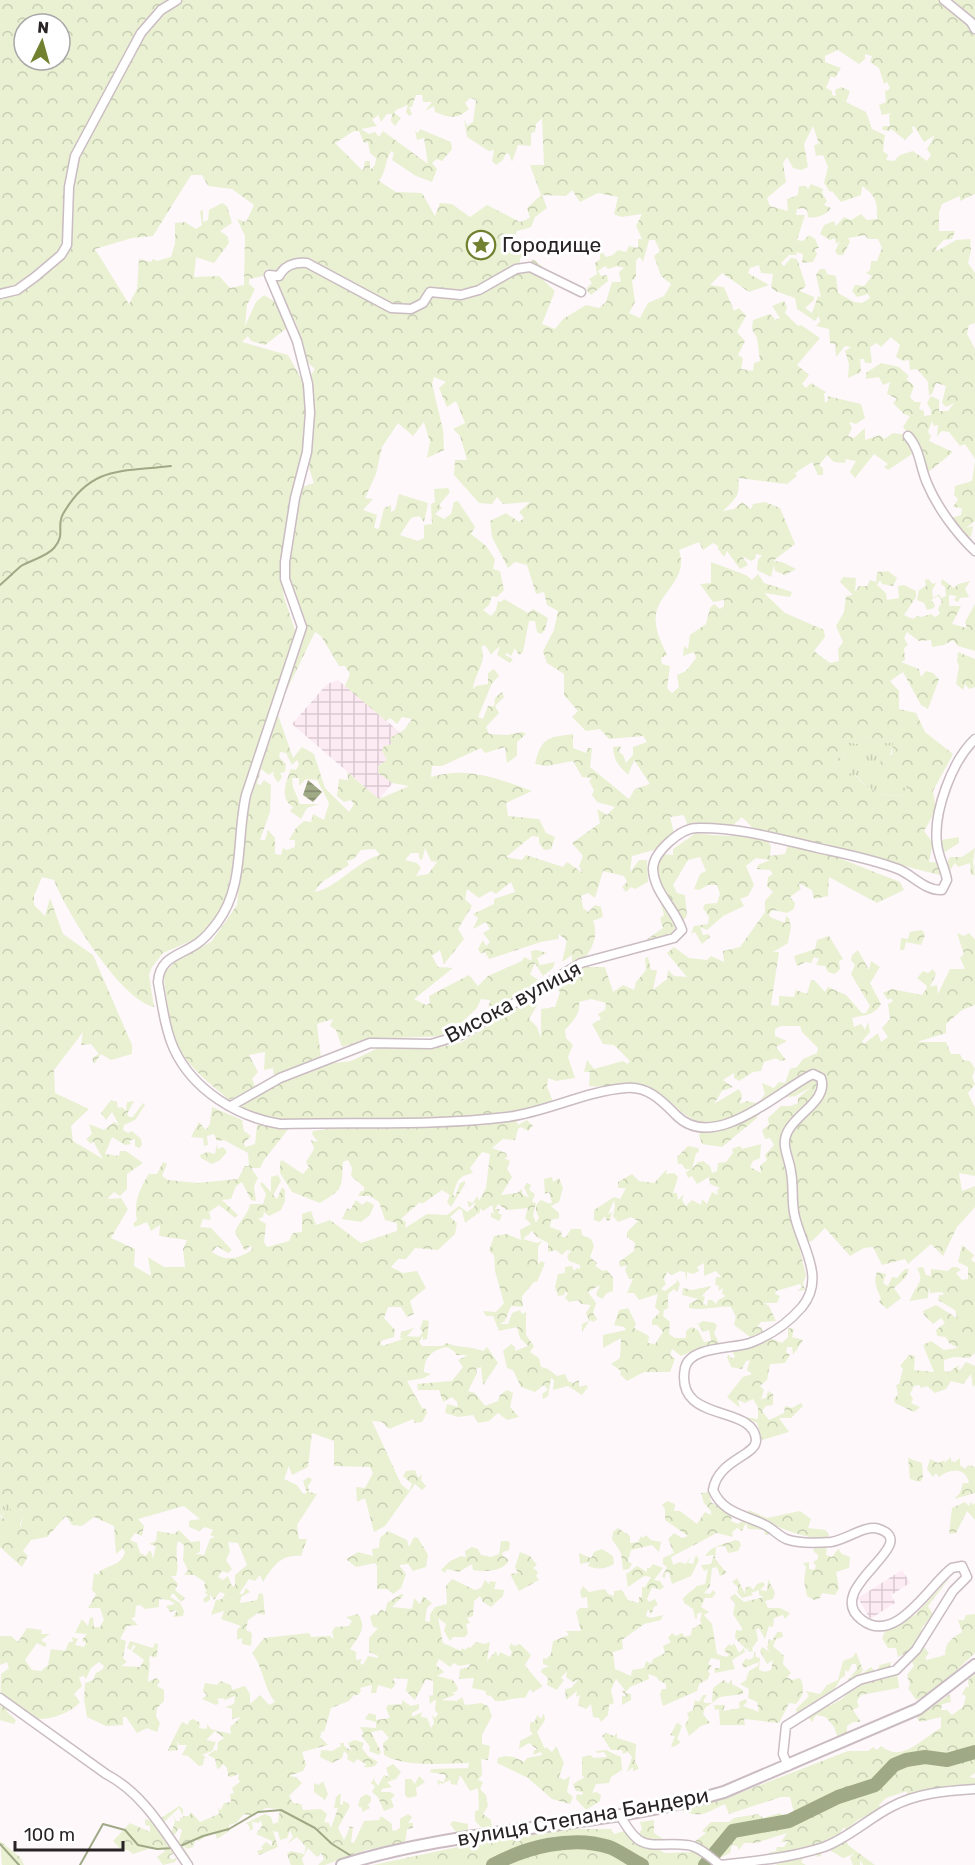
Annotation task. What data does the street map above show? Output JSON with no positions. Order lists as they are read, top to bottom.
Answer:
{
  "streets": {
    "main road": ["вулиця Степана Бандери"],
    "street": ["Висока вулиця"]
  },
  "places": {
    "place": ["Городище"]
  },
  "scale_bar": "100 m",
  "north": "top"
}
